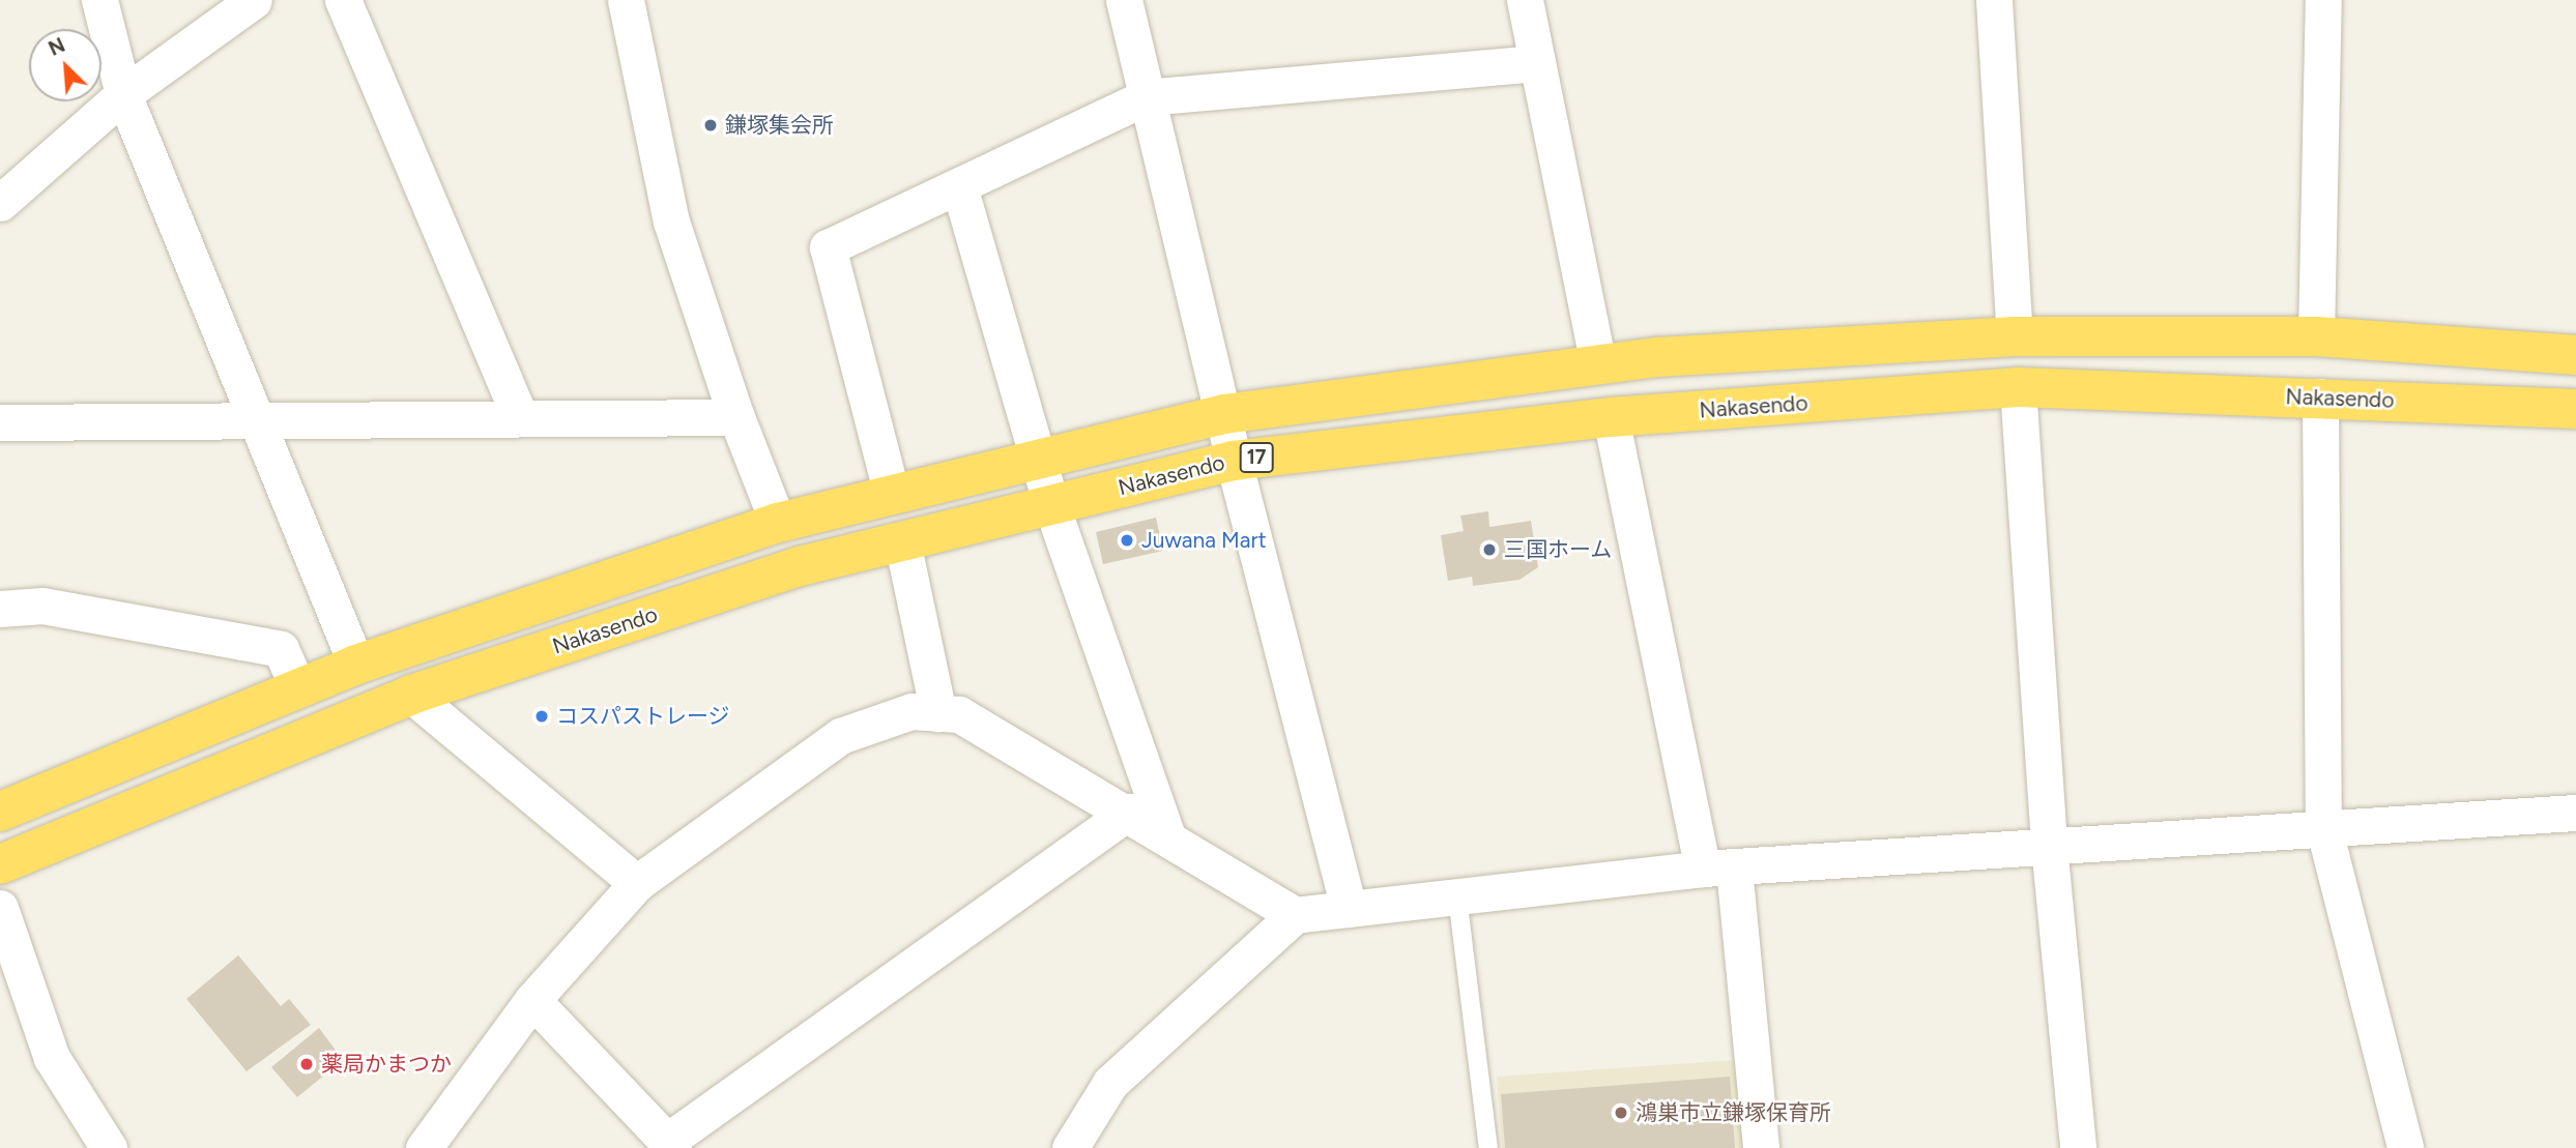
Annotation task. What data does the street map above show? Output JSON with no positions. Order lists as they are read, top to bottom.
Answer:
{
  "streets": {
    "highway": ["Nakasendo", "17"]
  },
  "places": [
    "鎌塚集会所",
    "Juwana Mart",
    "三国ホーム",
    "コスパストレージ",
    "薬局かまつか",
    "鴻巣市立鎌塚保育所"
  ],
  "north": "top left"
}
